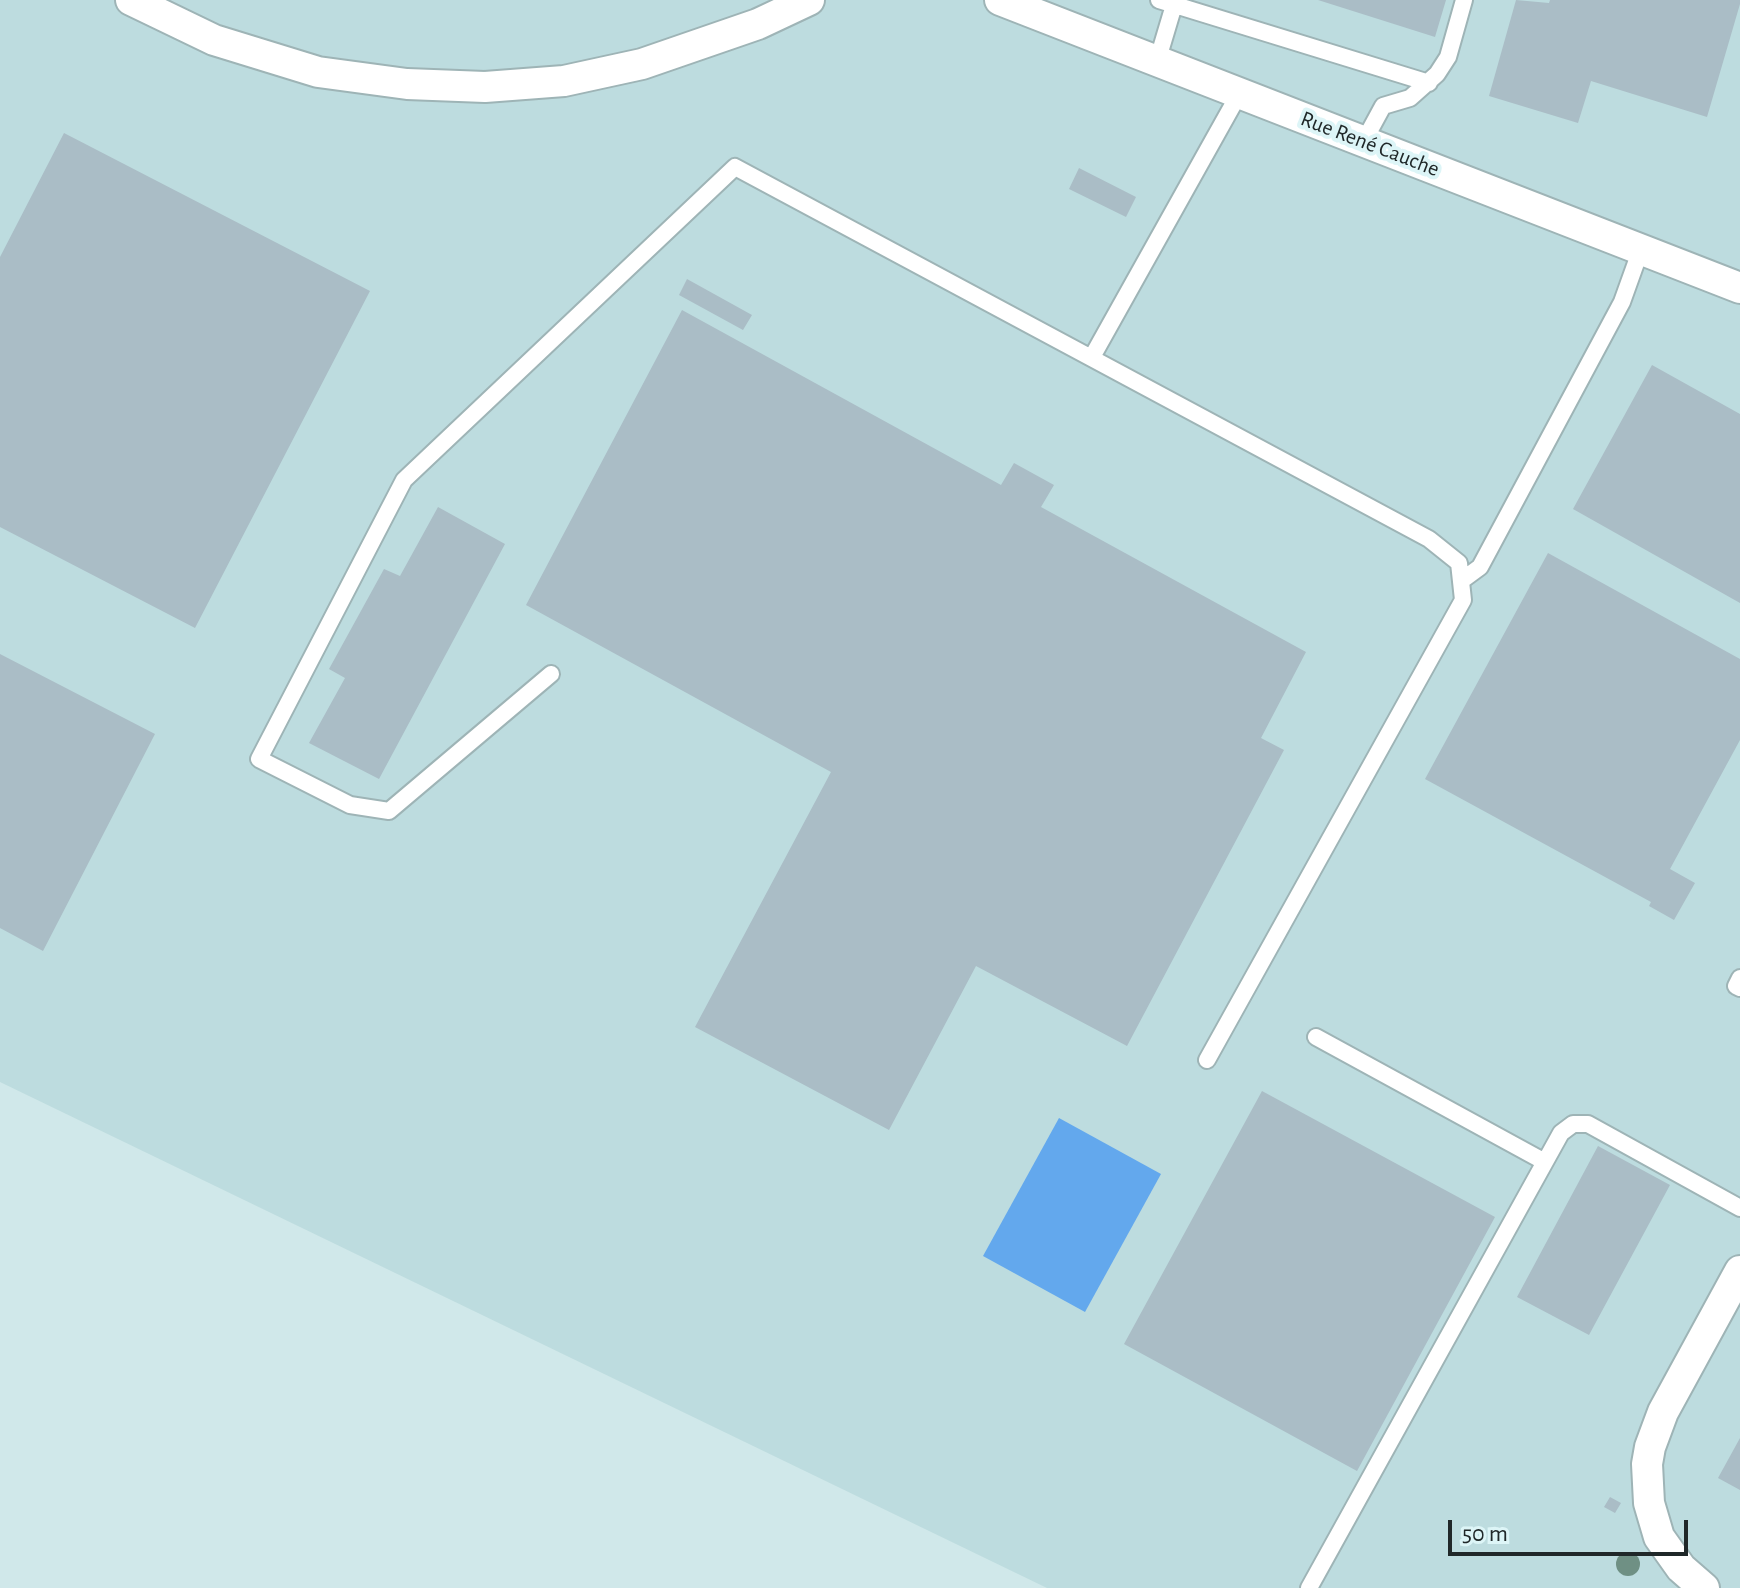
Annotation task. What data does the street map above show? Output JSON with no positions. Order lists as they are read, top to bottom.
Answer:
{
  "streets": {
    "street": ["Rue René Cauche"]
  },
  "scale_bar": "50 m"
}
